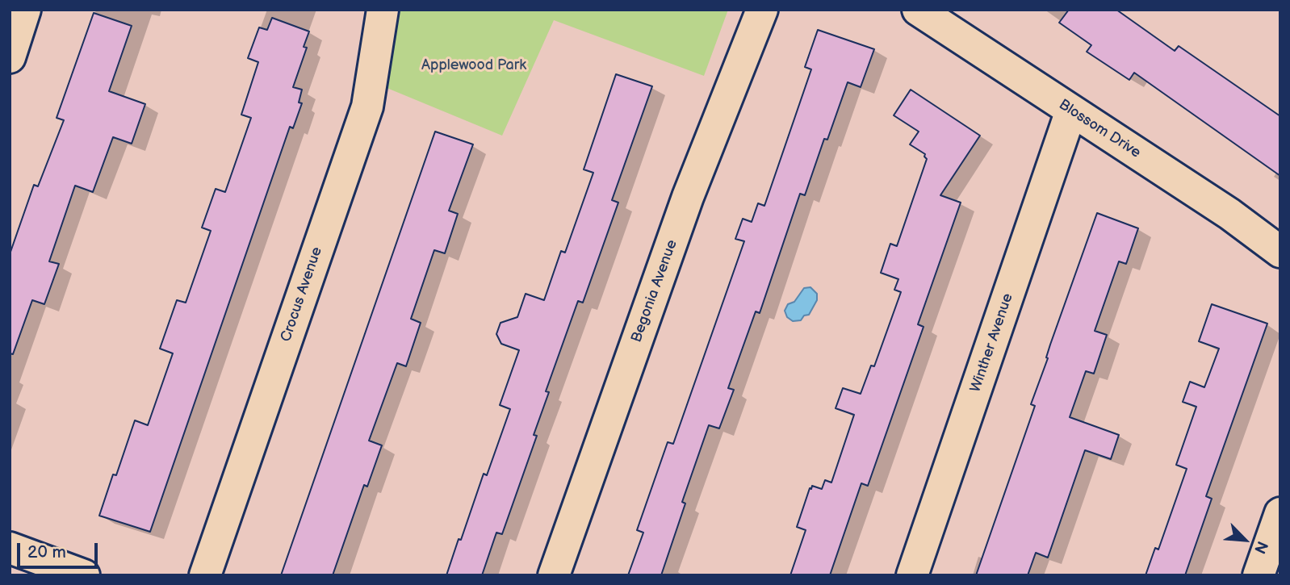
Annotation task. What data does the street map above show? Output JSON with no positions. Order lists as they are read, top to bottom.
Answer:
{
  "streets": {
    "street": [
      "Blossom Drive",
      "Begonia Avenue",
      "Crocus Avenue",
      "Winther Avenue"
    ]
  },
  "crossings": [
    ["Blossom Drive", "Winther Avenue"]
  ],
  "parks": ["Applewood Park"],
  "scale_bar": "20 m",
  "north": "bottom right"
}
